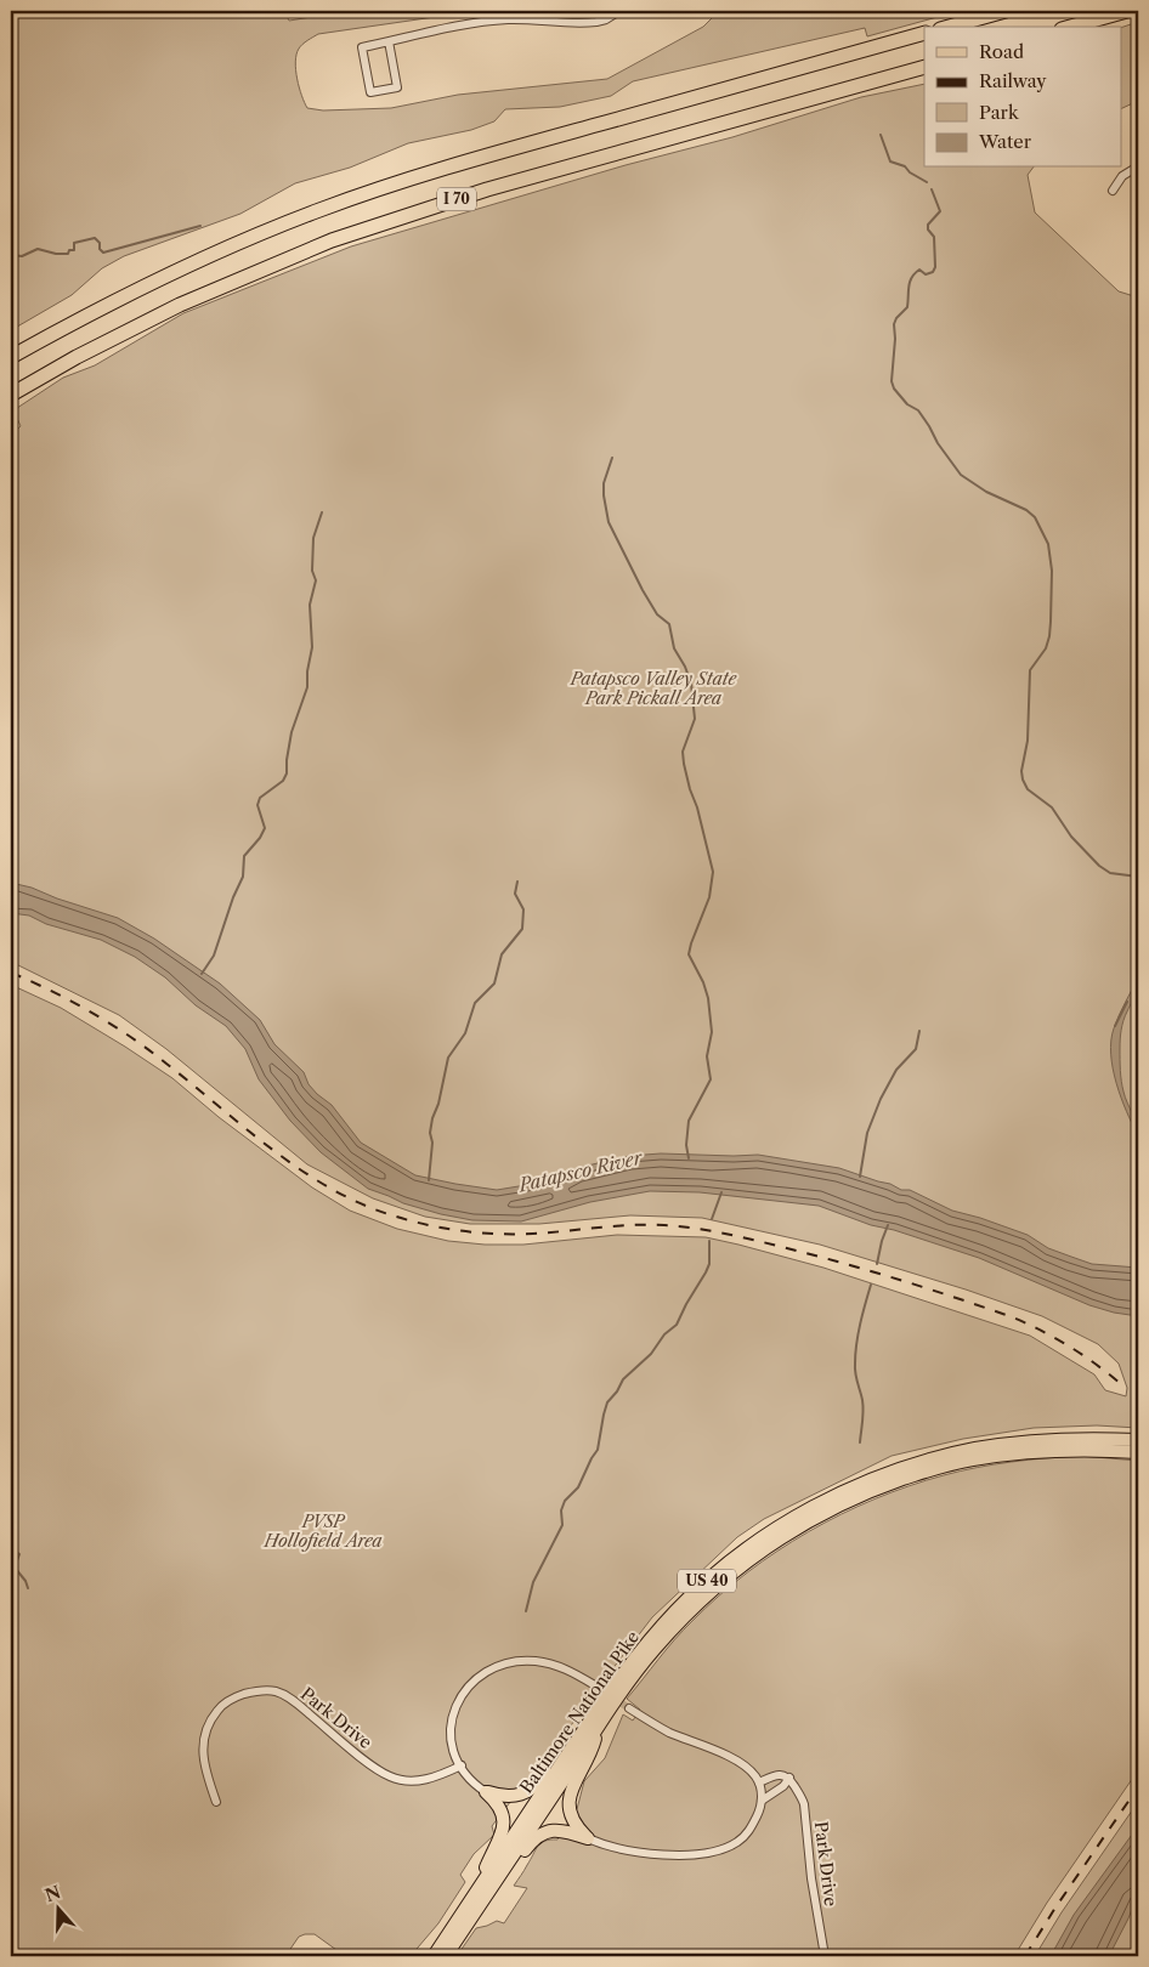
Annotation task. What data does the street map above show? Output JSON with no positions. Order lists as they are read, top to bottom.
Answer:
{
  "streets": {
    "highway": ["I 70"],
    "main road": ["US 40", "Baltimore National Pike"],
    "street": ["Park Drive"]
  },
  "water": ["Patapsco River"],
  "parks": ["Patapsco Valley State Park Pickall Area", "PVSP Hollofield Area"],
  "legend": [
    "Road",
    "Railway",
    "Park",
    "Water"
  ],
  "north": "top"
}
